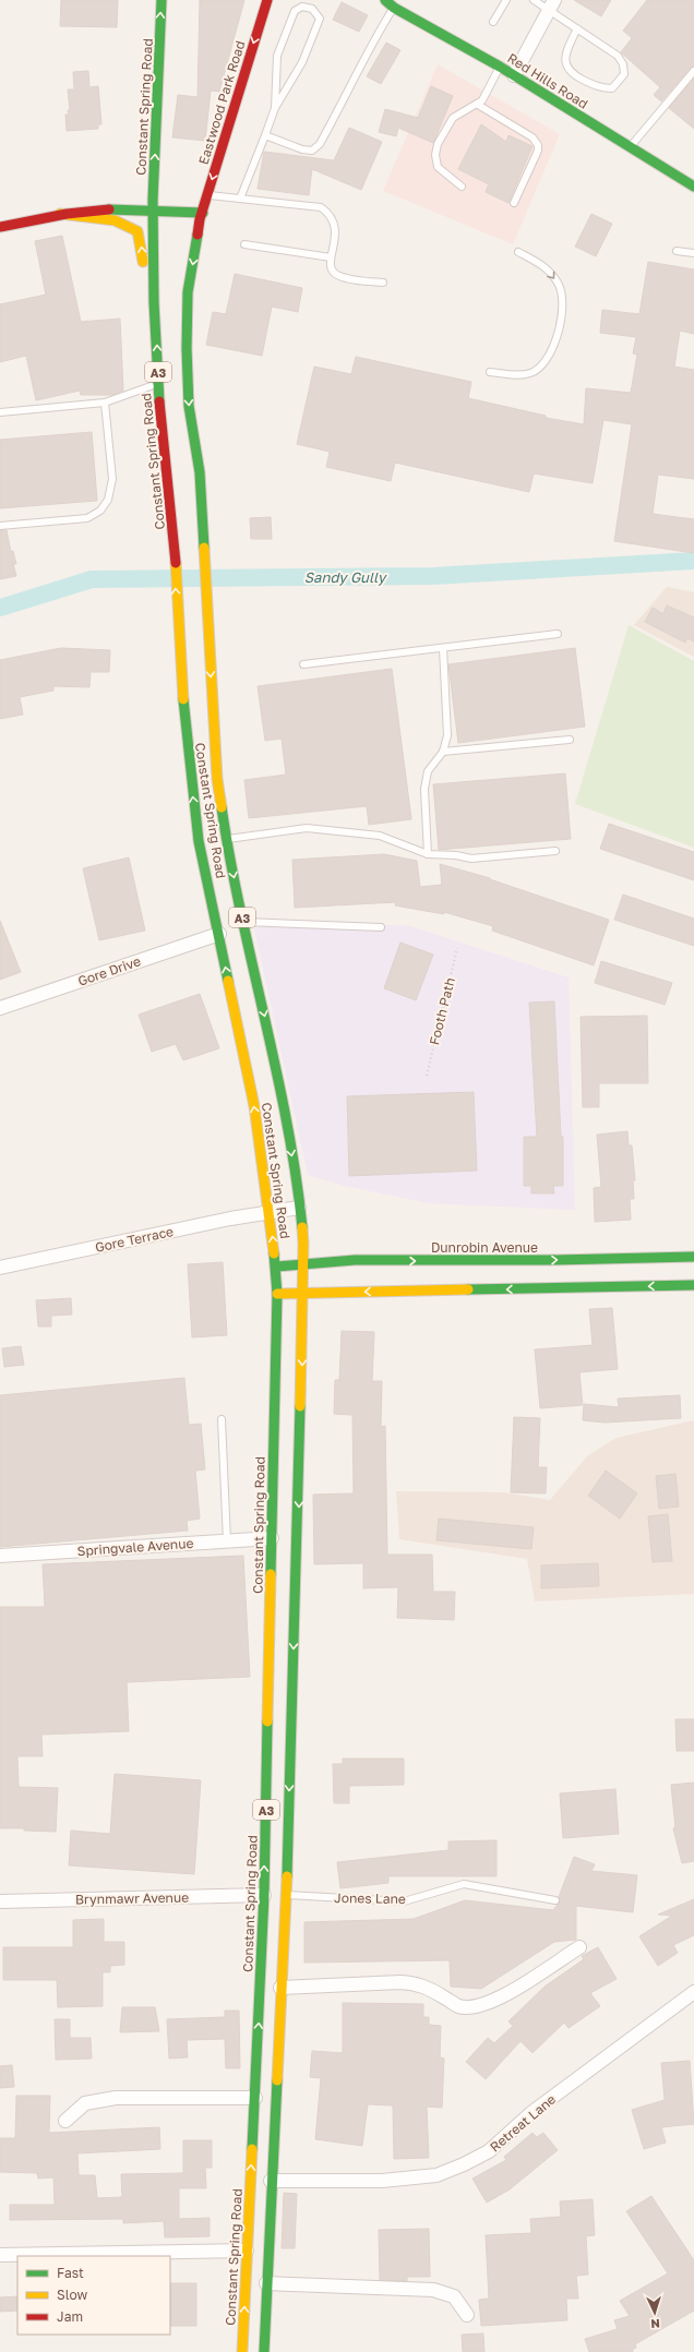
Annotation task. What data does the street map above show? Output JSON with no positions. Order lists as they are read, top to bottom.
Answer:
{
  "streets": {
    "main road": [
      "Red Hills Road",
      "Eastwood Park Road",
      "Constant Spring Road",
      "A3",
      "Dunrobin Avenue"
    ],
    "street": [
      "Gore Drive",
      "Gore Terrace",
      "Springvale Avenue",
      "Brynmawr Avenue",
      "Retreat Lane"
    ],
    "lane": ["Jones Lane"],
    "path": ["Footh Path"]
  },
  "crossings": [
    ["Eastwood Park Road", "Constant Spring Road"],
    ["Constant Spring Road", "Gore Drive"],
    ["Constant Spring Road", "Gore Terrace"],
    ["Constant Spring Road", "Dunrobin Avenue"],
    ["Constant Spring Road", "Springvale Avenue"],
    ["Constant Spring Road", "Brynmawr Avenue"],
    ["Constant Spring Road", "Jones Lane"],
    ["Constant Spring Road", "Retreat Lane"]
  ],
  "one_way": ["Eastwood Park Road"],
  "water": ["Sandy Gully"],
  "legend": ["Fast", "Slow", "Jam"],
  "north": "bottom"
}
